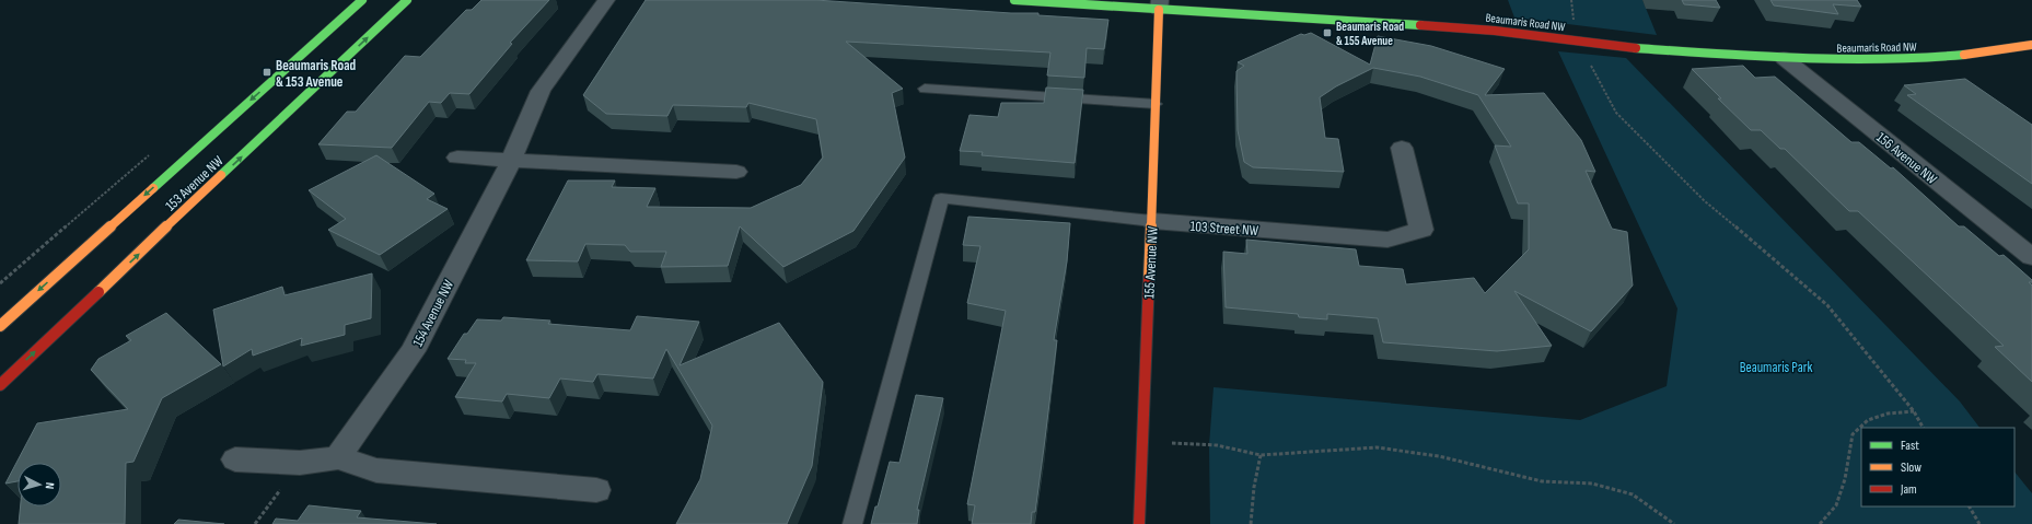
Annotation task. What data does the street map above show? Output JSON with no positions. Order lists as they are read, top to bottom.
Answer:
{
  "streets": {
    "street": [
      "Beaumaris Road NW",
      "156 Avenue NW",
      "153 Avenue NW",
      "103 Street NW",
      "155 Avenue NW",
      "154 Avenue NW"
    ]
  },
  "crossings": [
    ["Beaumaris Road NW", "156 Avenue NW"],
    ["Beaumaris Road NW", "155 Avenue NW"],
    ["103 Street NW", "155 Avenue NW"]
  ],
  "parks": ["Beaumaris Park"],
  "places": {
    "transit": ["Beaumaris Road & 155 Avenue", "Beaumaris Road & 153 Avenue"]
  },
  "legend": ["Fast", "Slow", "Jam"],
  "north": "right"
}
